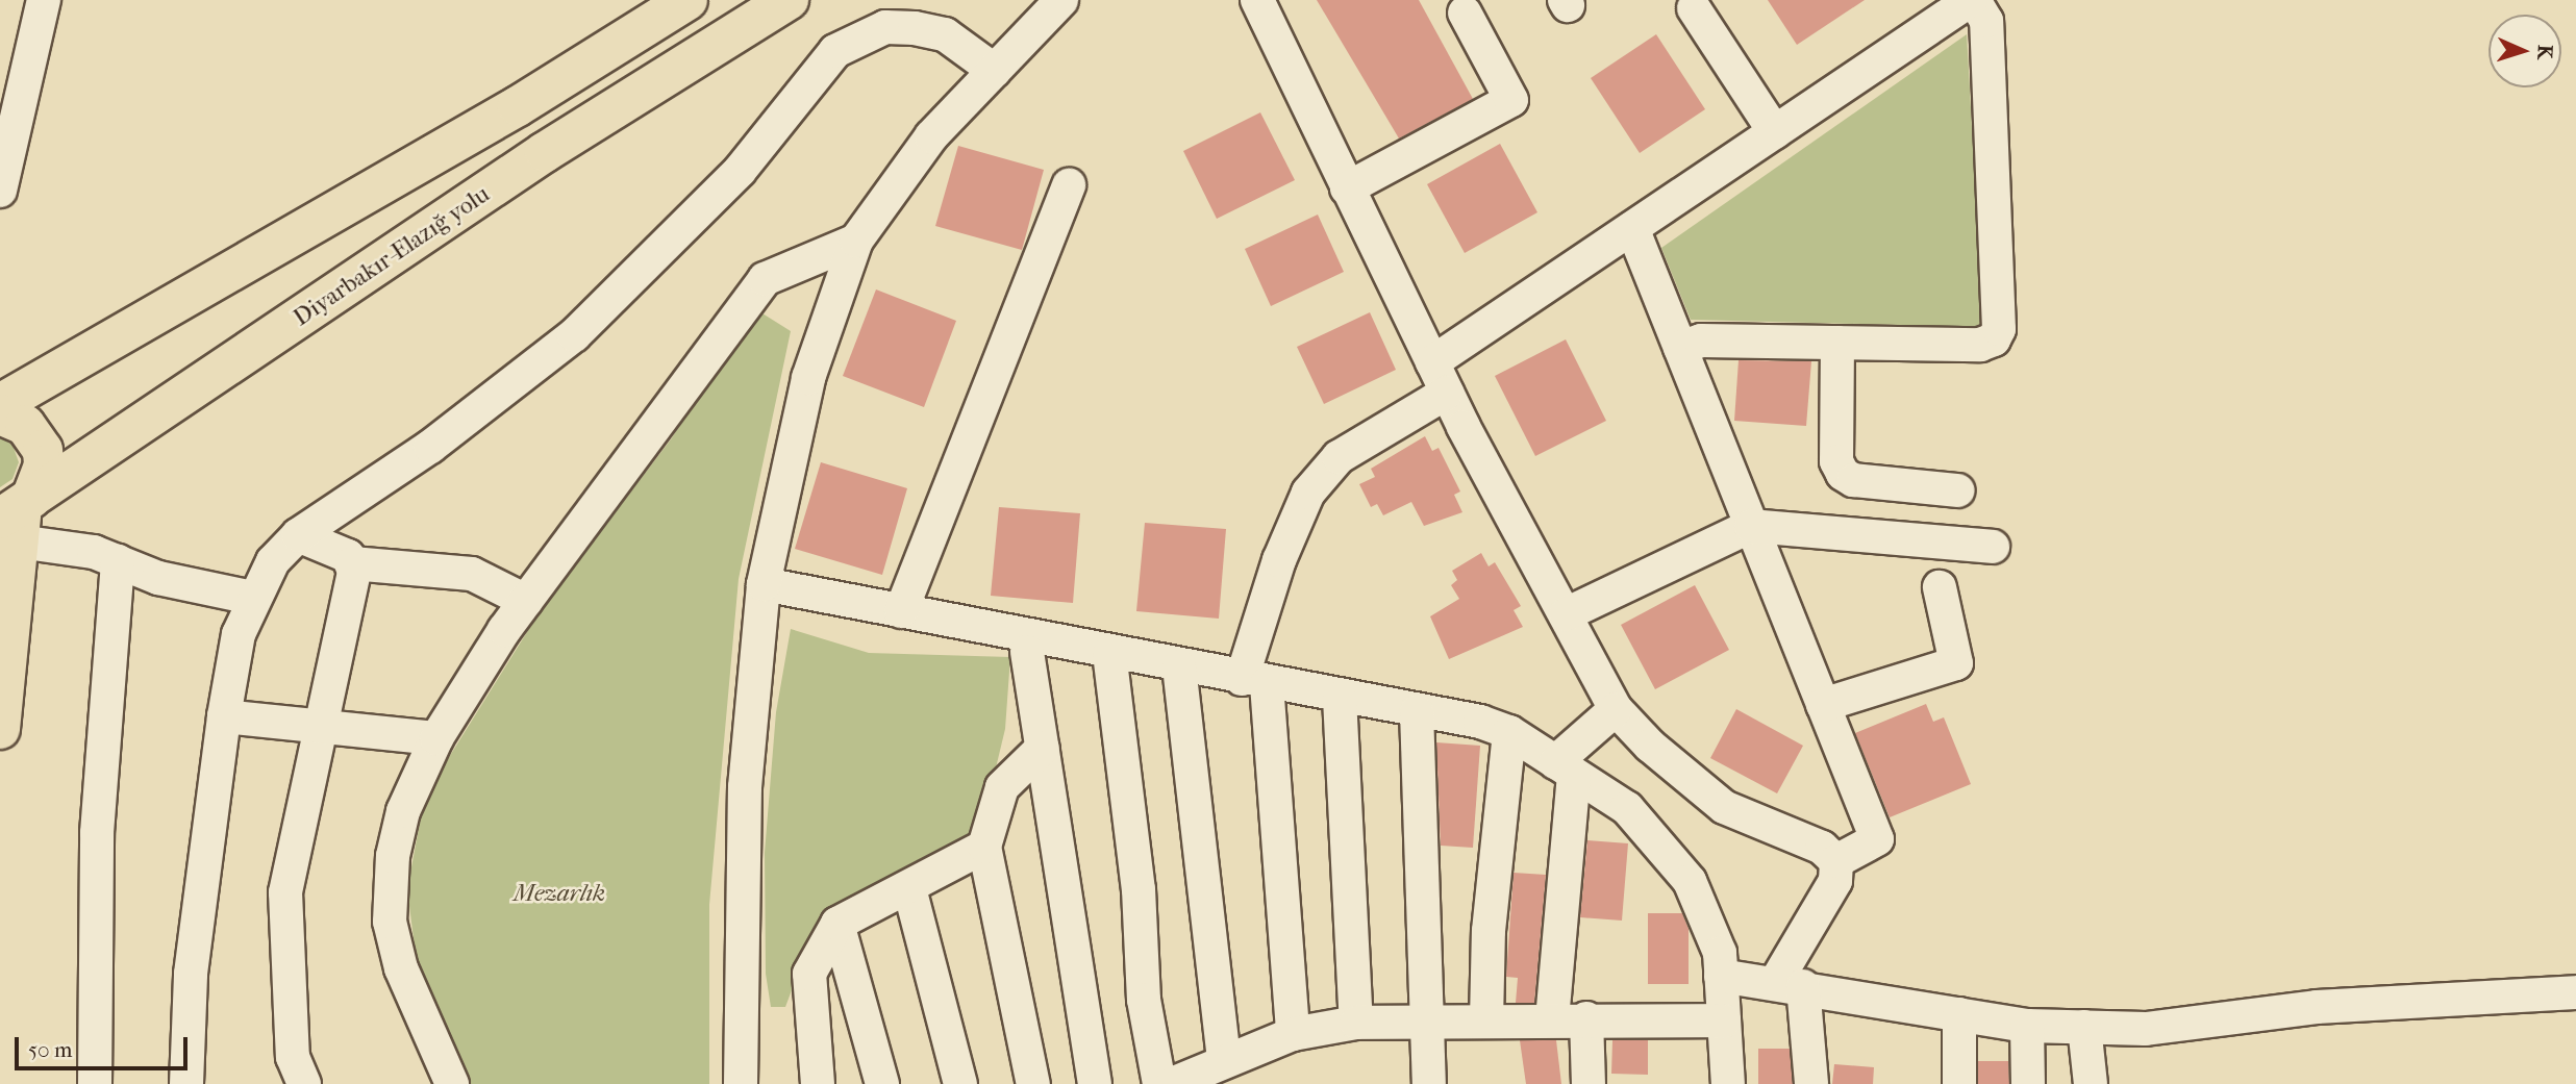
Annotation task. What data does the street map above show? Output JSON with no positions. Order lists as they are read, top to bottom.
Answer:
{
  "streets": {
    "main road": ["Diyarbakır-Elazığ yolu"]
  },
  "parks": ["Mezarlık"],
  "scale_bar": "50 m",
  "north": "right"
}
